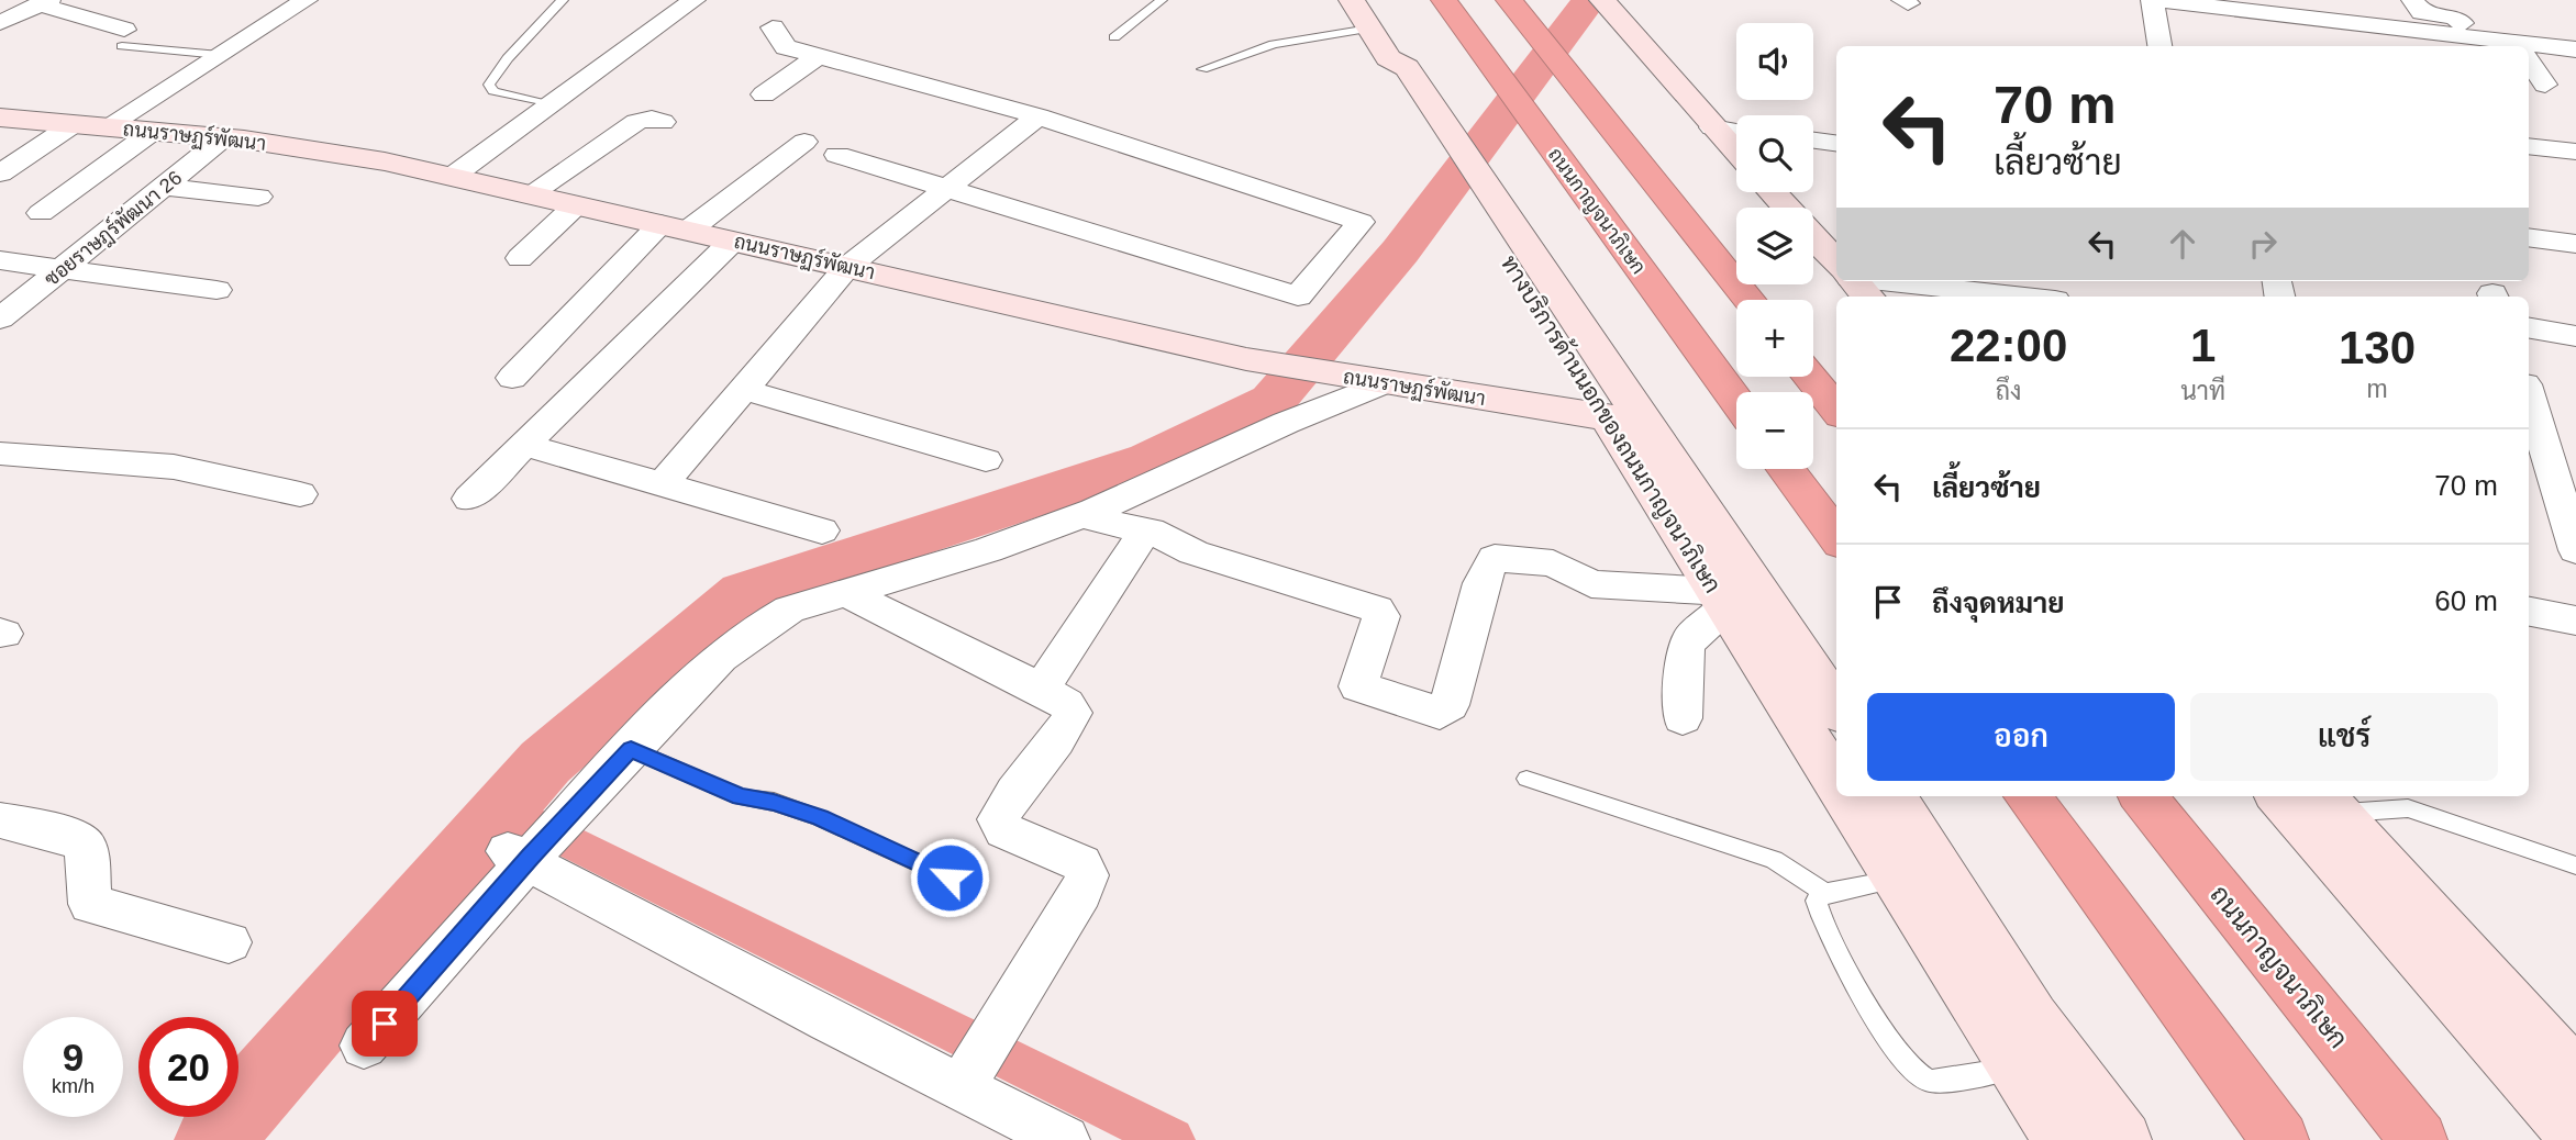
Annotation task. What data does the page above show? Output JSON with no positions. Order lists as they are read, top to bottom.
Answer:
{
  "streets": {
    "highway": ["ถนนกาญจนาภิเษก"],
    "main road": ["ถนนราษฏร์พัฒนา", "ทางบริการด้านนอกของถนนกาญจนาภิเษก"],
    "street": ["ซอยราษฎร์พัฒนา 26"]
  },
  "crossings": [
    ["ถนนราษฏร์พัฒนา", "ซอยราษฎร์พัฒนา 26"],
    ["ถนนราษฏร์พัฒนา", "ทางบริการด้านนอกของถนนกาญจนาภิเษก"]
  ],
  "page": {
    "map_buttons": ["+", "−"],
    "turn": ["70 m", "เลี้ยวซ้าย"],
    "eta": [
      "22:00",
      "ถึง",
      "1",
      "นาที",
      "130",
      "m"
    ],
    "list": [
      {
        "name": "เลี้ยวซ้าย",
        "value": "70 m"
      },
      {
        "name": "ถึงจุดหมาย",
        "value": "60 m"
      }
    ],
    "buttons": ["ออก", "แชร์"],
    "speed": "9 km/h",
    "limit": "20"
  }
}
